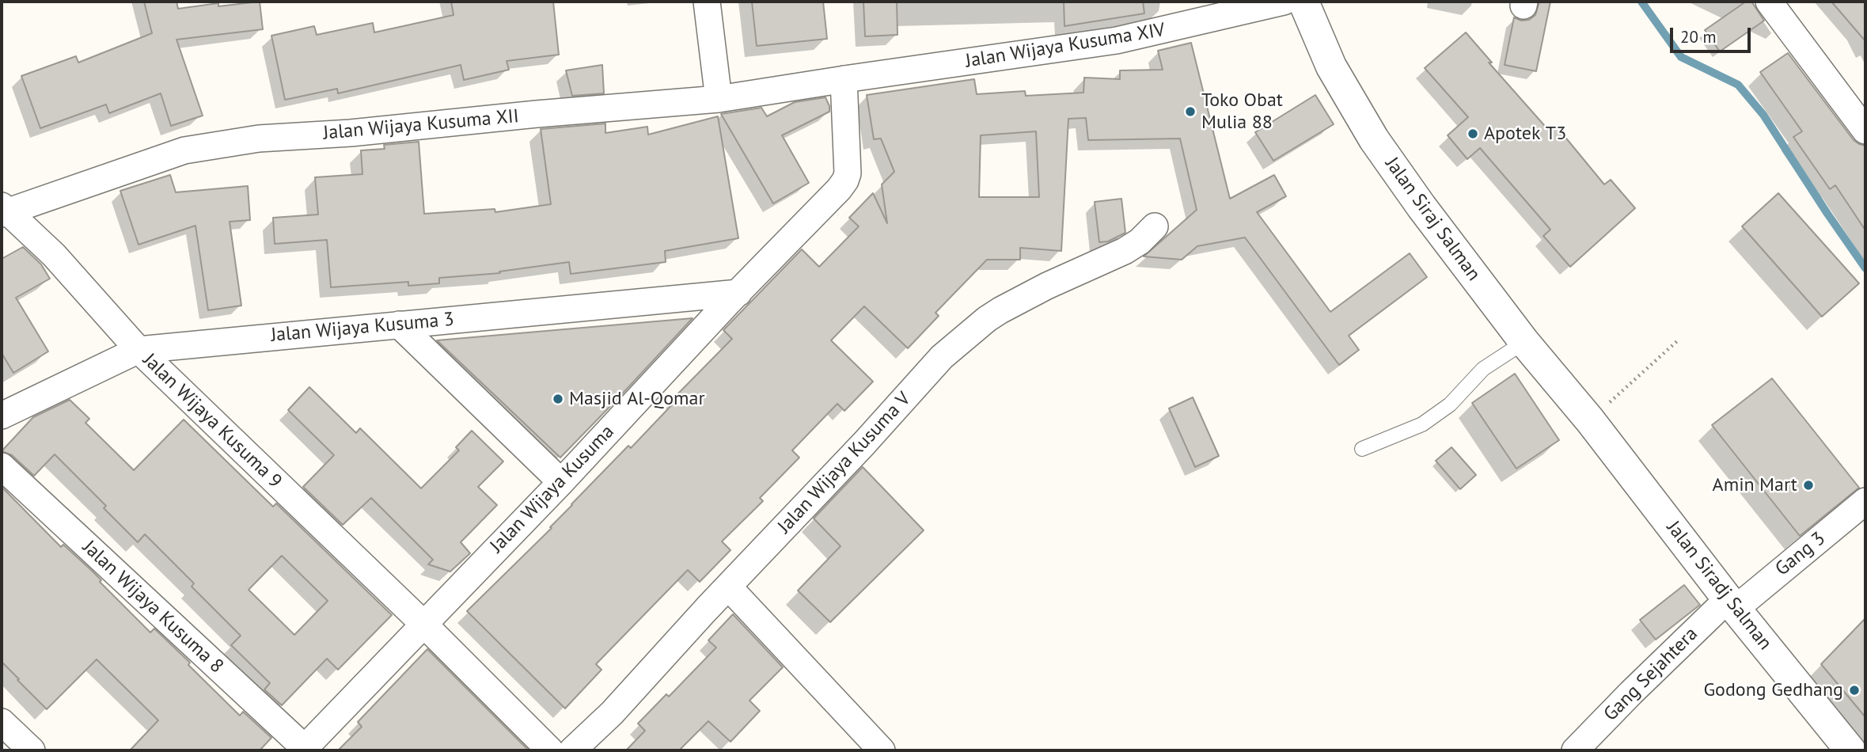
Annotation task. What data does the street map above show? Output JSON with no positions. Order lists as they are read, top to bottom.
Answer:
{
  "streets": {
    "street": [
      "Jalan Wijaya Kusuma XIV",
      "Jalan Wijaya Kusuma XII",
      "Jalan Siraj Salman",
      "Jalan Wijaya Kusuma 3",
      "Jalan Wijaya Kusuma 9",
      "Jalan Wijaya Kusuma V",
      "Jalan Wijaya Kusuma",
      "Gang 3",
      "Jalan Siradj Salman",
      "Jalan Wijaya Kusuma 8",
      "Gang Sejahtera"
    ]
  },
  "crossings": [
    ["Jalan Wijaya Kusuma XIV", "Jalan Wijaya Kusuma XII"],
    ["Jalan Wijaya Kusuma XIV", "Jalan Wijaya Kusuma"],
    ["Jalan Wijaya Kusuma XII", "Jalan Wijaya Kusuma 9"],
    ["Jalan Wijaya Kusuma XII", "Jalan Wijaya Kusuma"],
    ["Jalan Siraj Salman", "Jalan Siradj Salman"],
    ["Jalan Wijaya Kusuma 3", "Jalan Wijaya Kusuma 9"],
    ["Jalan Wijaya Kusuma 3", "Jalan Wijaya Kusuma"],
    ["Jalan Wijaya Kusuma 9", "Jalan Wijaya Kusuma"],
    ["Jalan Wijaya Kusuma", "Jalan Wijaya Kusuma 8"],
    ["Gang 3", "Jalan Siradj Salman"],
    ["Gang 3", "Gang Sejahtera"],
    ["Jalan Siradj Salman", "Gang Sejahtera"]
  ],
  "places": [
    "Toko Obat Mulia 88",
    "Apotek T3",
    "Masjid Al-Qomar",
    "Amin Mart",
    "Godong Gedhang"
  ],
  "scale_bar": "20 m"
}
